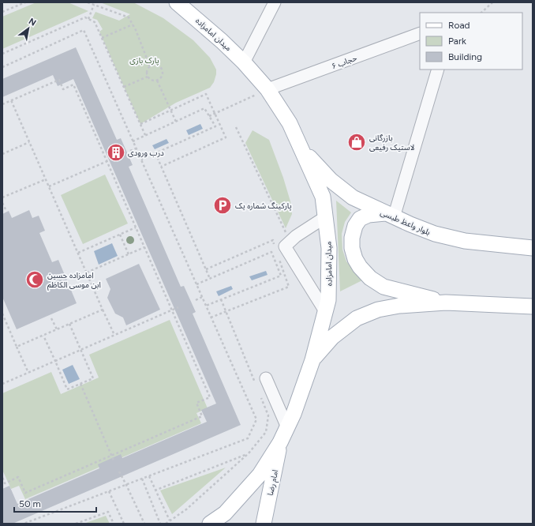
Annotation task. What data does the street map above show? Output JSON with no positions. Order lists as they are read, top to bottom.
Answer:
{
  "streets": {
    "main road": ["میدان امامزاده", "بلوار واعظ طبسی", "امام رضا"],
    "street": ["حجاب ۶"]
  },
  "crossings": [
    ["میدان امامزاده", "حجاب ۶"],
    ["میدان امامزاده", "بلوار واعظ طبسی"],
    ["میدان امامزاده", "امام رضا"]
  ],
  "parks": ["پارک بازی"],
  "places": {
    "shop": ["بازرگانی لاستیک رفیعی"],
    "building": ["درب ورودی"],
    "parking": ["پارکینگ شماره یک"],
    "mosque": ["امامزاده حسین ابن موسی الکاظم"]
  },
  "legend": ["Road", "Park", "Building"],
  "scale_bar": "50 m",
  "north": "top right"
}
